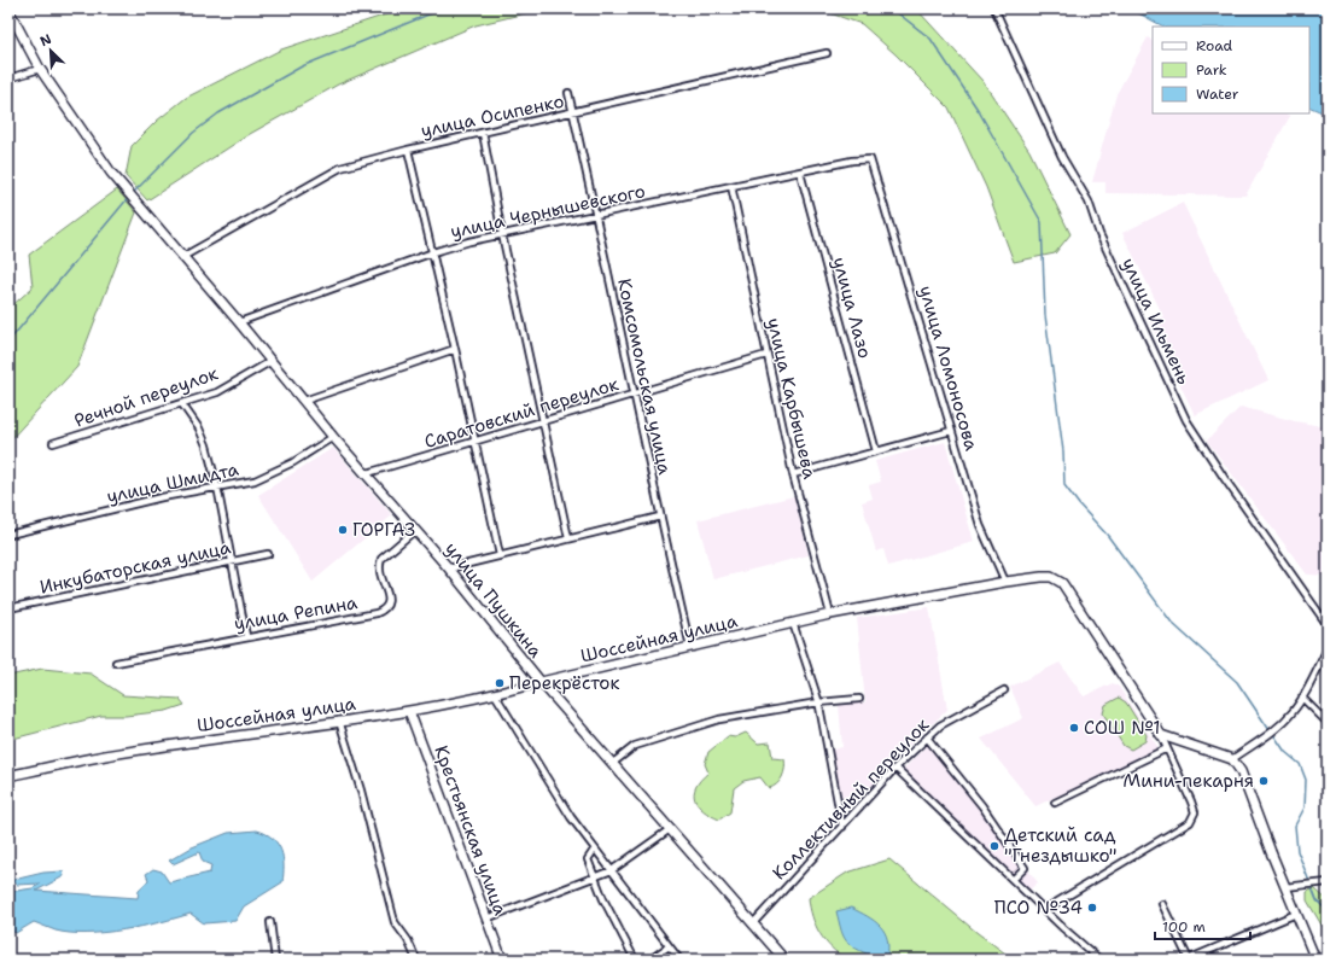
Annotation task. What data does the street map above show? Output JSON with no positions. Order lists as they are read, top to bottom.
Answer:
{
  "streets": {
    "main road": ["улица Пушкина", "Шоссейная улица", "Крестьянская улица"],
    "street": [
      "улица Осипенко",
      "улица Чернышевского",
      "улица Лазо",
      "улица Ильмень",
      "улица Ломоносова",
      "Комсомольская улица",
      "Речной переулок",
      "улица Карбышева",
      "Саратовский переулок",
      "улица Шмидта",
      "Инкубаторская улица",
      "улица Репина",
      "Коллективный переулок"
    ]
  },
  "crossings": [
    ["улица Осипенко", "Комсомольская улица"],
    ["улица Осипенко", "улица Пушкина"],
    ["улица Чернышевского", "улица Лазо"],
    ["улица Чернышевского", "улица Ломоносова"],
    ["улица Чернышевского", "Комсомольская улица"],
    ["улица Чернышевского", "улица Карбышева"],
    ["улица Чернышевского", "улица Пушкина"],
    ["улица Ломоносова", "Шоссейная улица"],
    ["Комсомольская улица", "Саратовский переулок"],
    ["Комсомольская улица", "Шоссейная улица"],
    ["Речной переулок", "улица Пушкина"],
    ["улица Карбышева", "Саратовский переулок"],
    ["улица Карбышева", "Шоссейная улица"],
    ["Саратовский переулок", "улица Пушкина"],
    ["улица Шмидта", "улица Пушкина"],
    ["улица Пушкина", "улица Репина"],
    ["улица Пушкина", "Шоссейная улица"],
    ["улица Пушкина", "Коллективный переулок"],
    ["Шоссейная улица", "Крестьянская улица"]
  ],
  "places": [
    "ГОРГАЗ",
    "Перекрёсток",
    "СОШ №1",
    "Мини-пекарня",
    "Детский сад \"Гнездышко\"",
    "ПСО №34"
  ],
  "legend": ["Road", "Park", "Water"],
  "scale_bar": "100 m",
  "north": "top left"
}
